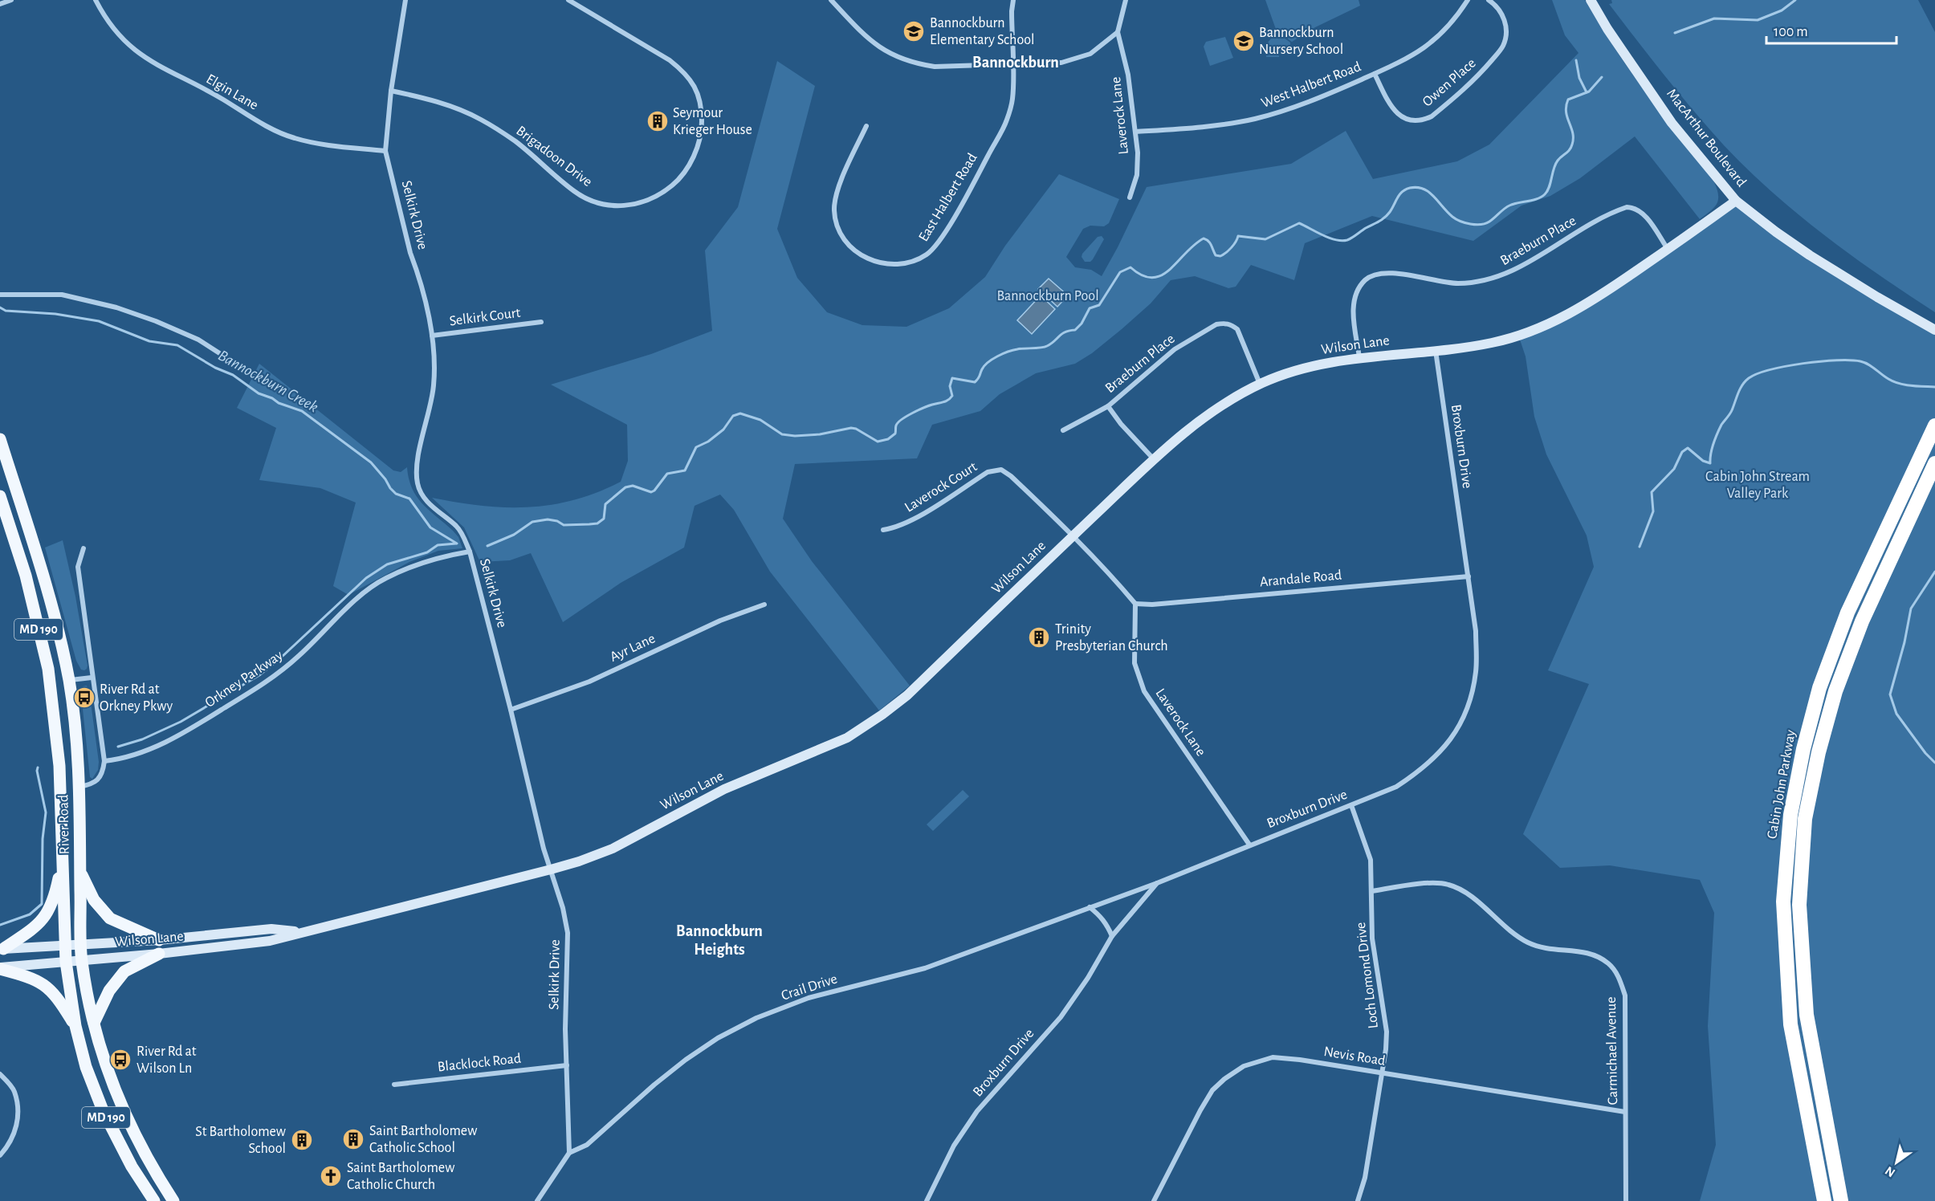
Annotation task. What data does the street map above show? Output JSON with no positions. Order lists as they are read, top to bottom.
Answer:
{
  "streets": {
    "highway": ["Cabin John Parkway"],
    "main road": [
      "MacArthur Boulevard",
      "Wilson Lane",
      "MD 190",
      "River Road"
    ],
    "street": [
      "Owen Place",
      "West Halbert Road",
      "Elgin Lane",
      "Laverock Lane",
      "Brigadoon Drive",
      "East Halbert Road",
      "Selkirk Drive",
      "Braeburn Place",
      "Selkirk Court",
      "Broxburn Drive",
      "Laverock Court",
      "Arandale Road",
      "Ayr Lane",
      "Orkney Parkway",
      "Loch Lomond Drive",
      "Crail Drive",
      "Carmichael Avenue",
      "Nevis Road",
      "Blacklock Road"
    ]
  },
  "crossings": [
    ["Owen Place", "West Halbert Road"],
    ["West Halbert Road", "Laverock Lane"],
    ["Elgin Lane", "Selkirk Drive"],
    ["Laverock Lane", "Broxburn Drive"],
    ["Laverock Lane", "Arandale Road"],
    ["MacArthur Boulevard", "Wilson Lane"],
    ["Brigadoon Drive", "Selkirk Drive"],
    ["Selkirk Drive", "Selkirk Court"],
    ["Selkirk Drive", "Wilson Lane"],
    ["Selkirk Drive", "Ayr Lane"],
    ["Selkirk Drive", "Orkney Parkway"],
    ["Selkirk Drive", "Crail Drive"],
    ["Selkirk Drive", "Blacklock Road"],
    ["Braeburn Place", "Wilson Lane"],
    ["Wilson Lane", "Broxburn Drive"],
    ["Wilson Lane", "Laverock Court"],
    ["Wilson Lane", "River Road"],
    ["Broxburn Drive", "Arandale Road"],
    ["Broxburn Drive", "Loch Lomond Drive"],
    ["Broxburn Drive", "Crail Drive"],
    ["Loch Lomond Drive", "Carmichael Avenue"],
    ["Loch Lomond Drive", "Nevis Road"],
    ["Carmichael Avenue", "Nevis Road"]
  ],
  "districts": ["Bannockburn", "Bannockburn Heights"],
  "water": ["Bannockburn Creek"],
  "parks": ["Bannockburn Pool", "Cabin John Stream Valley Park"],
  "places": {
    "school or university": ["Bannockburn Elementary School", "Bannockburn Nursery School"],
    "building": [
      "Seymour Krieger House",
      "Trinity Presbyterian Church",
      "Saint Bartholomew Catholic School",
      "St Bartholomew School"
    ],
    "bus stop": ["River Rd at Orkney Pkwy", "River Rd at Wilson Ln"],
    "church": ["Saint Bartholomew Catholic Church"]
  },
  "scale_bar": "100 m",
  "north": "bottom left"
}
